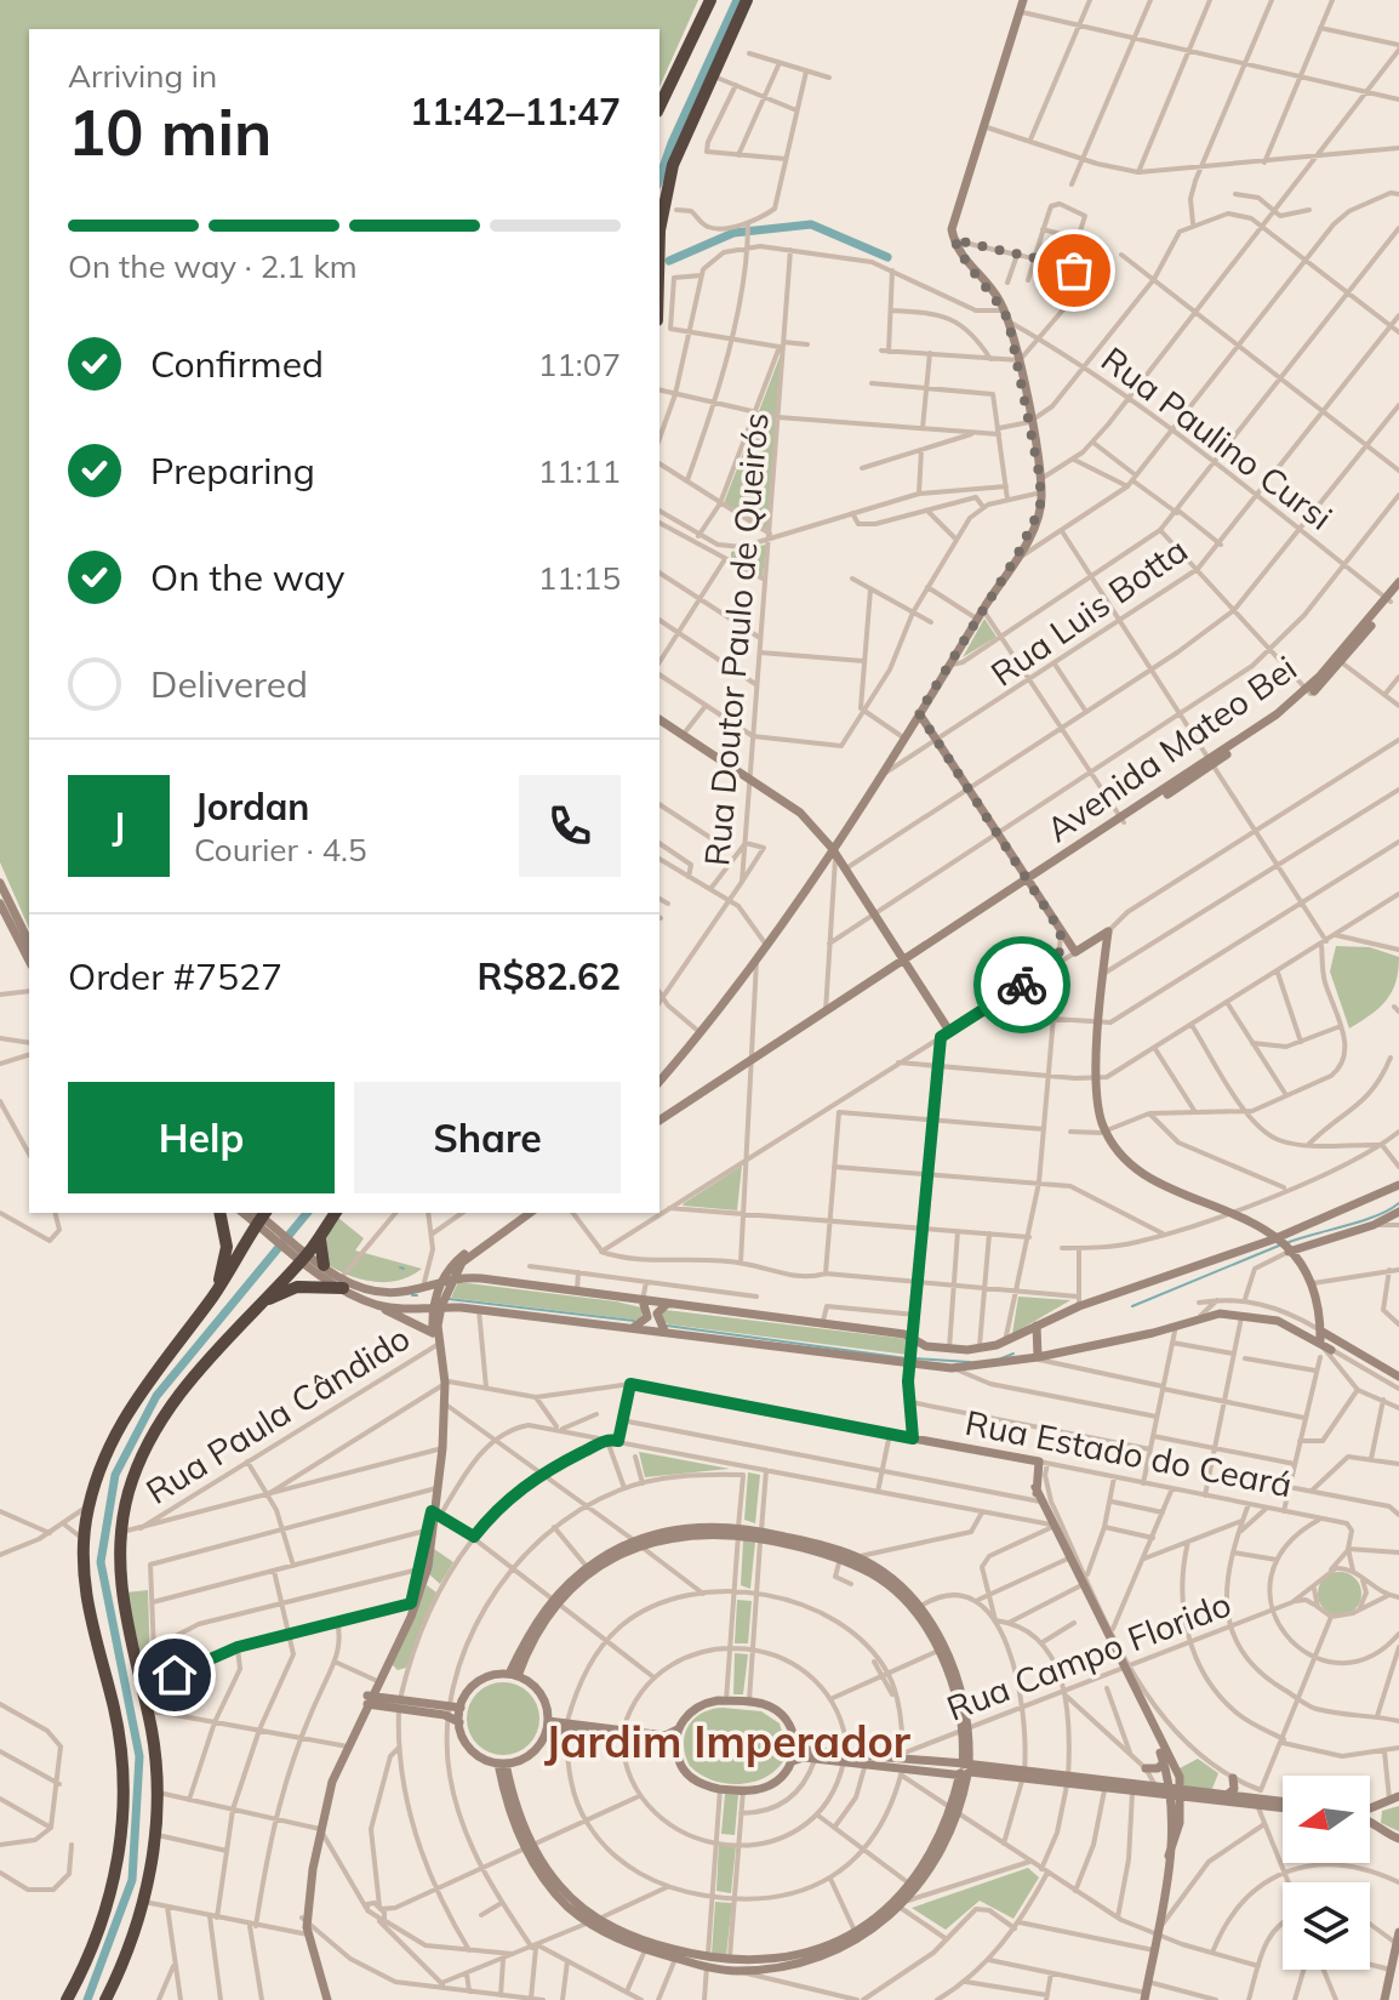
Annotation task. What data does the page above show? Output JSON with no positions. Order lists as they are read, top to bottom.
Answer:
{
  "streets": {
    "main road": ["Avenida Mateo Bei", "Rua Estado do Ceará"],
    "street": [
      "Rua Paulino Cursi",
      "Rua Luis Botta",
      "Rua Doutor Paulo de Queirós",
      "Rua Paula Cândido",
      "Rua Campo Florido"
    ]
  },
  "crossings": [
    ["Rua Paulino Cursi", "Rua Luis Botta"],
    ["Rua Paulino Cursi", "Avenida Mateo Bei"]
  ],
  "districts": ["Jardim Imperador"],
  "north": "left",
  "page": {
    "heading": ["10 min", "Arriving in", "11:42–11:47"],
    "panel": [
      "Jordan",
      "Courier · 4.5",
      "Order #7527",
      "R$82.62"
    ],
    "bar": "On the way · 2.1 km",
    "list": [
      ["Confirmed", "11:07"],
      ["Preparing", "11:11"],
      ["On the way", "11:15"],
      "Delivered"
    ],
    "round": "J",
    "buttons": ["Help", "Share"]
  }
}
